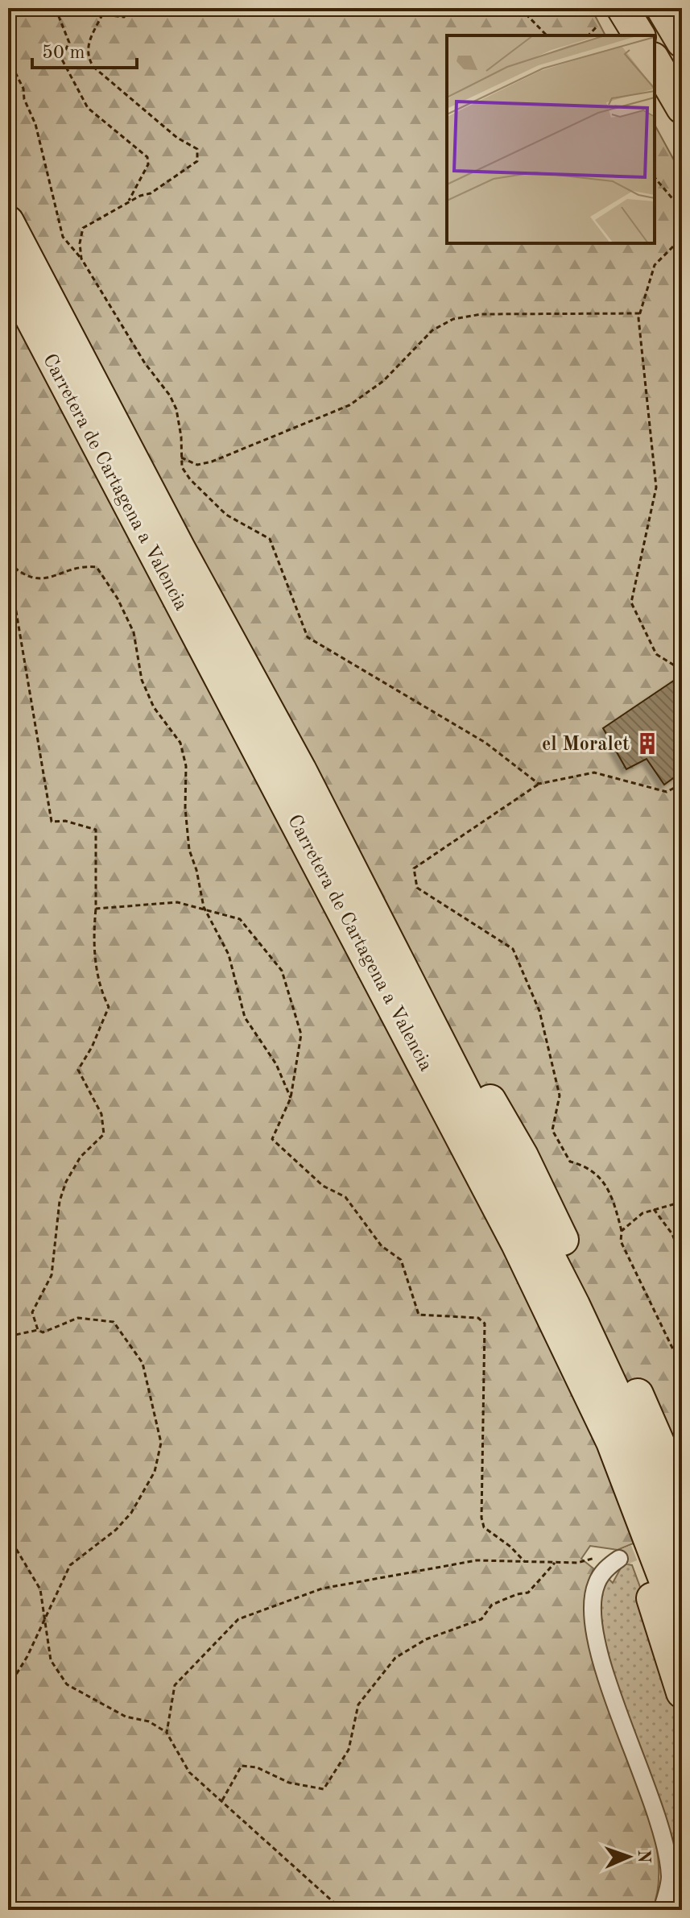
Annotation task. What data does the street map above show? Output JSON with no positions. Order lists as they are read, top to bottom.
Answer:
{
  "streets": {
    "highway": ["Carretera de Cartagena a Valencia"]
  },
  "places": {
    "building": ["el Moralet"]
  },
  "scale_bar": "50 m",
  "north": "right"
}
